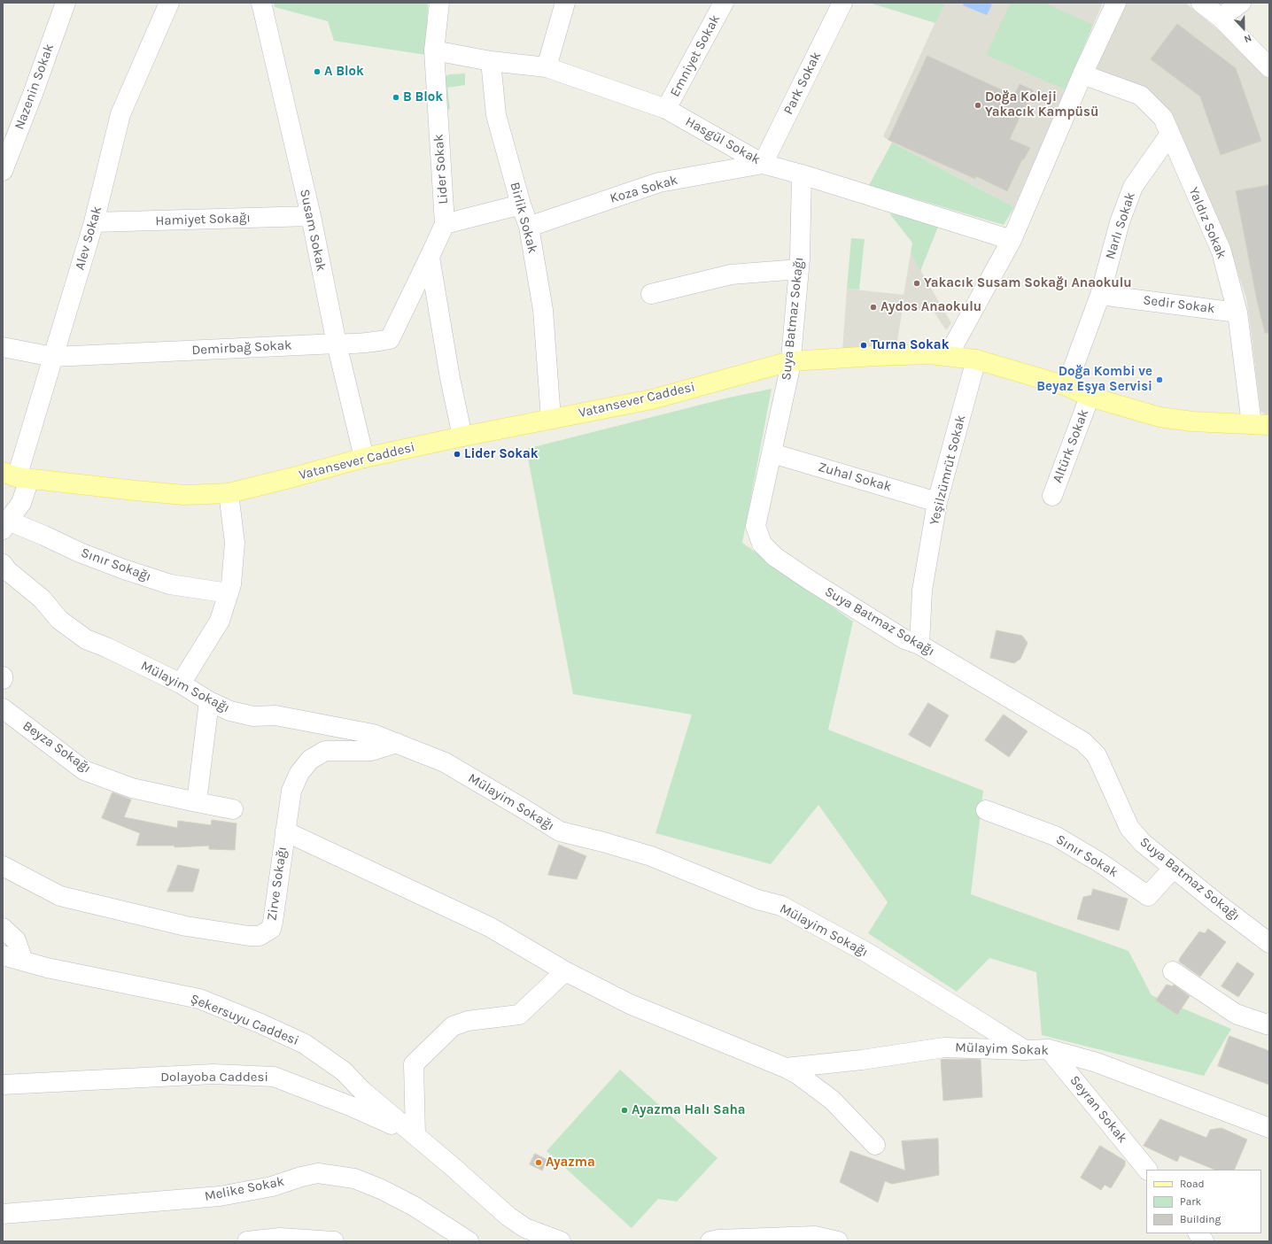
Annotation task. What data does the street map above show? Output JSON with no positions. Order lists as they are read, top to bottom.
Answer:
{
  "streets": {
    "main road": ["Vatansever Caddesi"],
    "street": [
      "Emniyet Sokak",
      "Park Sokak",
      "Nazenin Sokak",
      "Hasgül Sokak",
      "Lider Sokak",
      "Koza Sokak",
      "Birlik Sokak",
      "Hamiyet Sokağı",
      "Yaldız Sokak",
      "Narlı Sokak",
      "Susam Sokak",
      "Alev Sokak",
      "Sedir Sokak",
      "Suya Batmaz Sokağı",
      "Demirbağ Sokak",
      "Altürk Sokak",
      "Yeşilzümrüt Sokak",
      "Zuhal Sokak",
      "Sınır Sokağı",
      "Mülayim Sokağı",
      "Beyza Sokağı",
      "Sınır Sokak",
      "Zirve Sokağı",
      "Şekersuyu Caddesi",
      "Mülayim Sokak",
      "Dolayoba Caddesi",
      "Seyran Sokak",
      "Melike Sokak"
    ]
  },
  "crossings": [
    ["Emniyet Sokak", "Hasgül Sokak"],
    ["Park Sokak", "Hasgül Sokak"],
    ["Park Sokak", "Koza Sokak"],
    ["Hasgül Sokak", "Lider Sokak"],
    ["Hasgül Sokak", "Koza Sokak"],
    ["Hasgül Sokak", "Birlik Sokak"],
    ["Hasgül Sokak", "Suya Batmaz Sokağı"],
    ["Lider Sokak", "Demirbağ Sokak"],
    ["Koza Sokak", "Birlik Sokak"],
    ["Birlik Sokak", "Vatansever Caddesi"],
    ["Hamiyet Sokağı", "Susam Sokak"],
    ["Hamiyet Sokağı", "Alev Sokak"],
    ["Yaldız Sokak", "Narlı Sokak"],
    ["Yaldız Sokak", "Sedir Sokak"],
    ["Yaldız Sokak", "Vatansever Caddesi"],
    ["Narlı Sokak", "Sedir Sokak"],
    ["Narlı Sokak", "Vatansever Caddesi"],
    ["Susam Sokak", "Demirbağ Sokak"],
    ["Susam Sokak", "Vatansever Caddesi"],
    ["Alev Sokak", "Demirbağ Sokak"],
    ["Alev Sokak", "Vatansever Caddesi"],
    ["Suya Batmaz Sokağı", "Vatansever Caddesi"],
    ["Suya Batmaz Sokağı", "Yeşilzümrüt Sokak"],
    ["Suya Batmaz Sokağı", "Zuhal Sokak"],
    ["Suya Batmaz Sokağı", "Sınır Sokak"],
    ["Vatansever Caddesi", "Altürk Sokak"],
    ["Vatansever Caddesi", "Yeşilzümrüt Sokak"],
    ["Yeşilzümrüt Sokak", "Zuhal Sokak"],
    ["Mülayim Sokağı", "Zirve Sokağı"],
    ["Mülayim Sokağı", "Mülayim Sokak"],
    ["Şekersuyu Caddesi", "Dolayoba Caddesi"],
    ["Mülayim Sokak", "Seyran Sokak"]
  ],
  "places": [
    "A Blok",
    "B Blok",
    "Doğa Koleji Yakacık Kampüsü",
    "Yakacık Susam Sokağı Anaokulu",
    "Aydos Anaokulu",
    "Turna Sokak",
    "Doğa Kombi ve Beyaz Eşya Servisi",
    "Lider Sokak",
    "Ayazma Halı Saha",
    "Ayazma"
  ],
  "legend": ["Road", "Park", "Building"],
  "north": "bottom"
}
